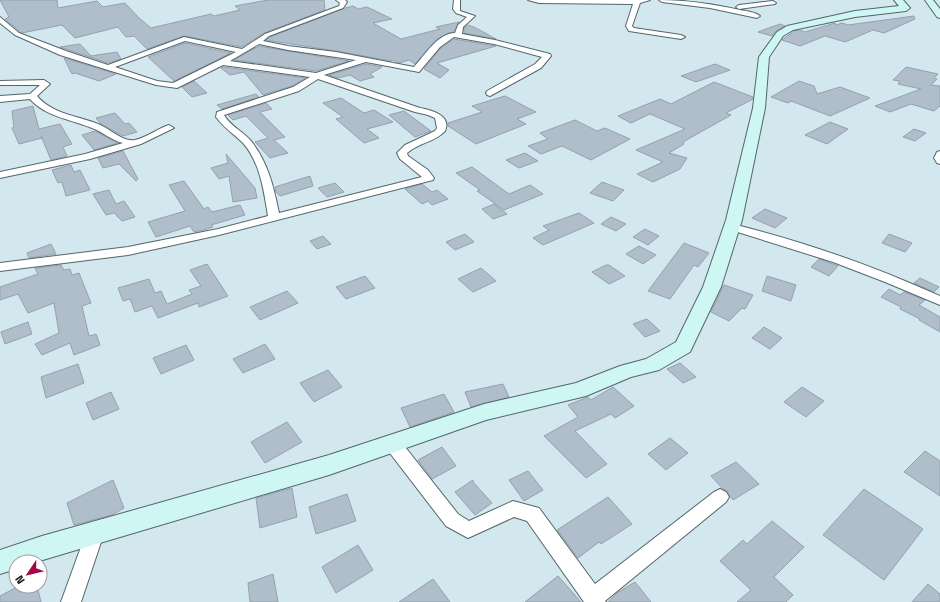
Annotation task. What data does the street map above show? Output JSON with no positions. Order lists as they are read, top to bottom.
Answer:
{
  "north": "bottom left"
}
